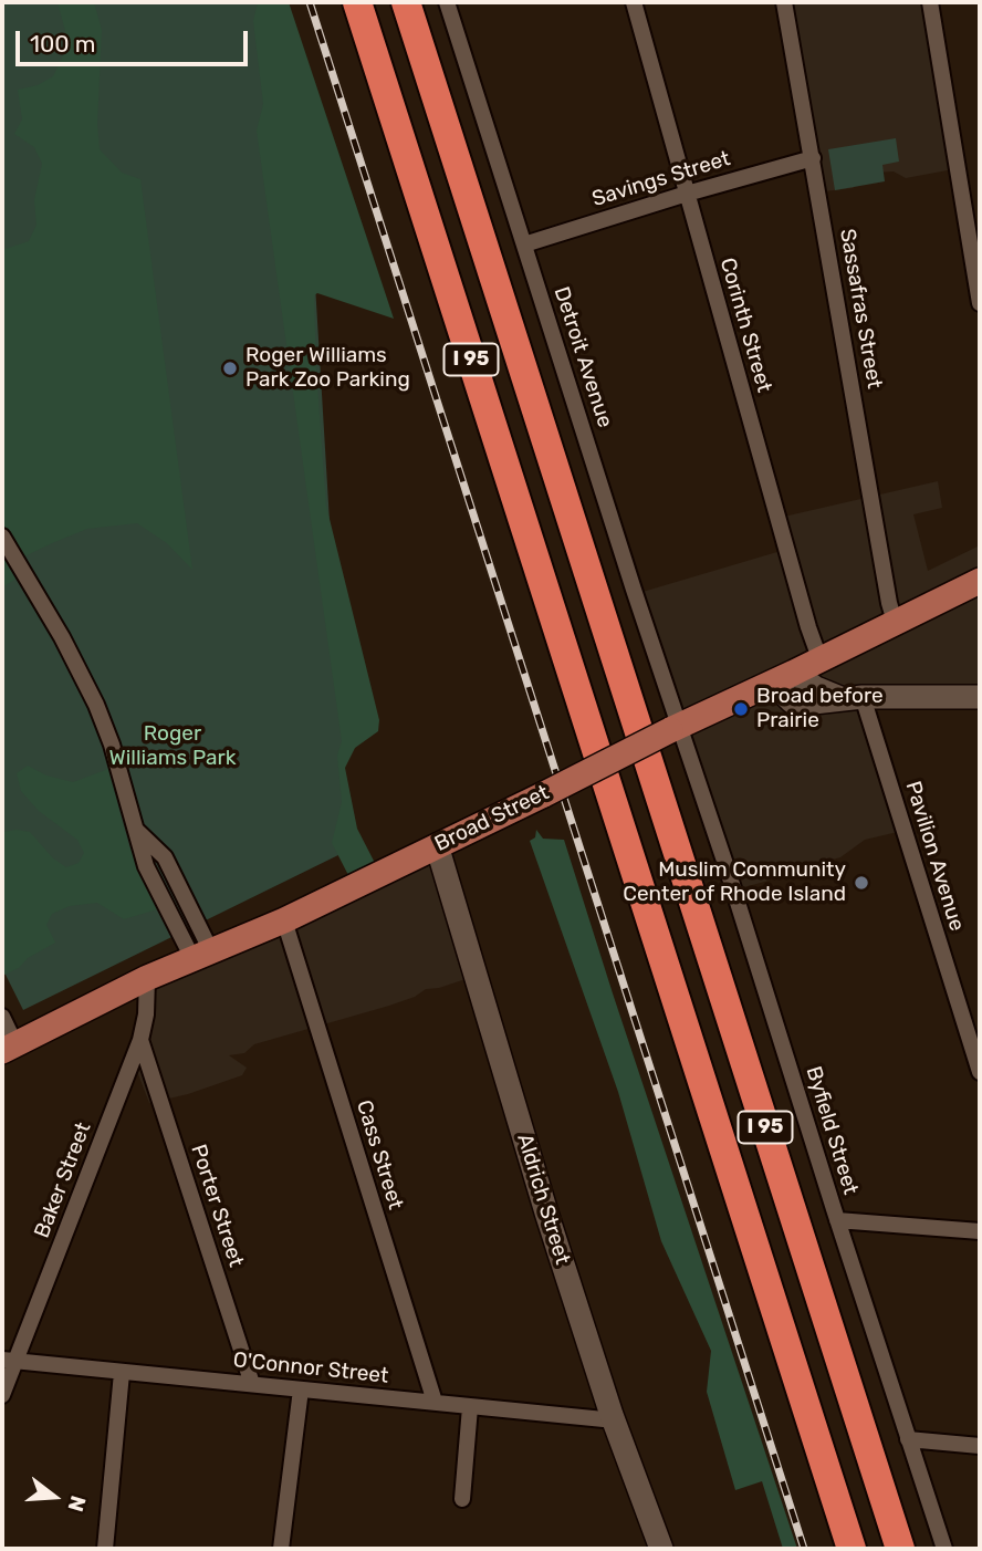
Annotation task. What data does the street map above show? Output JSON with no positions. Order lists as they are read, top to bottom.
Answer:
{
  "streets": {
    "highway": ["I 95"],
    "main road": ["Broad Street"],
    "street": [
      "Savings Street",
      "Sassafras Street",
      "Corinth Street",
      "Detroit Avenue",
      "Pavilion Avenue",
      "Byfield Street",
      "Cass Street",
      "Baker Street",
      "Aldrich Street",
      "Porter Street",
      "O'Connor Street"
    ]
  },
  "crossings": [
    ["Savings Street", "Sassafras Street"],
    ["Savings Street", "Corinth Street"],
    ["Savings Street", "Detroit Avenue"],
    ["Sassafras Street", "Broad Street"],
    ["Corinth Street", "Broad Street"],
    ["Detroit Avenue", "Broad Street"],
    ["Detroit Avenue", "Byfield Street"],
    ["Broad Street", "Byfield Street"],
    ["Broad Street", "Cass Street"],
    ["Broad Street", "Baker Street"],
    ["Broad Street", "Aldrich Street"],
    ["Cass Street", "O'Connor Street"],
    ["Baker Street", "Porter Street"],
    ["Baker Street", "O'Connor Street"],
    ["Aldrich Street", "O'Connor Street"],
    ["Porter Street", "O'Connor Street"]
  ],
  "parks": ["Roger Williams Park"],
  "places": ["Roger Williams Park Zoo Parking", "Broad before Prairie", "Muslim Community Center of Rhode Island"],
  "scale_bar": "100 m",
  "north": "right"
}
